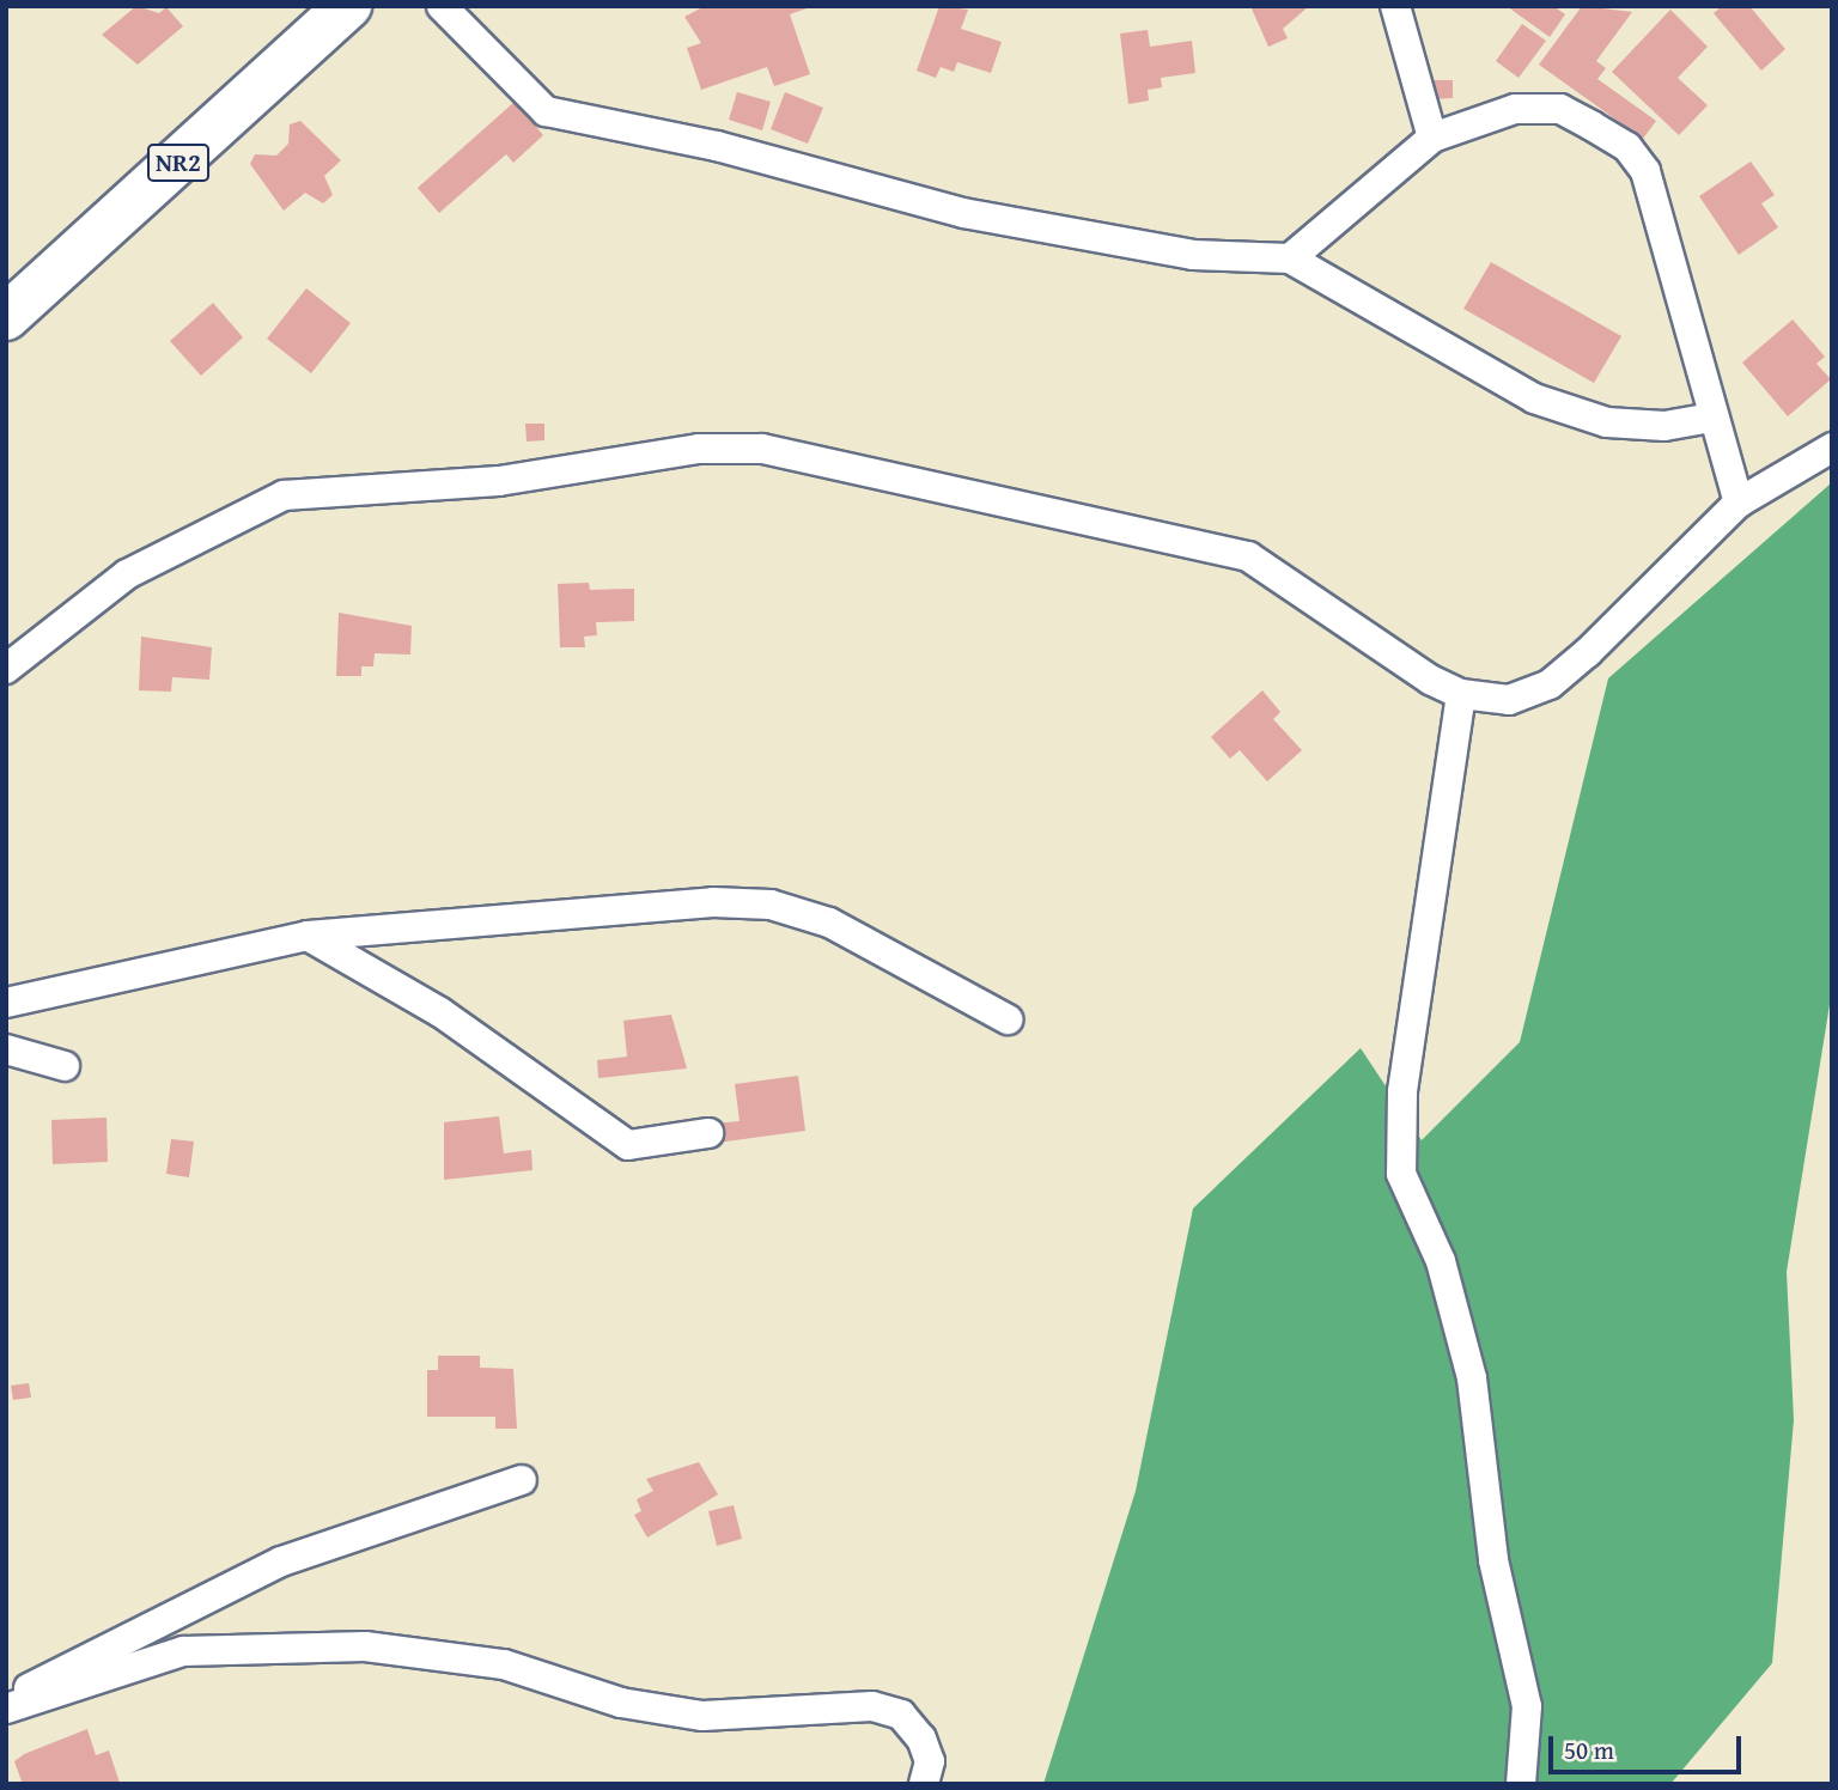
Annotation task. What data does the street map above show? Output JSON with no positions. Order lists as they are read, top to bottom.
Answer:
{
  "streets": {
    "highway": ["NR2"]
  },
  "scale_bar": "50 m"
}
